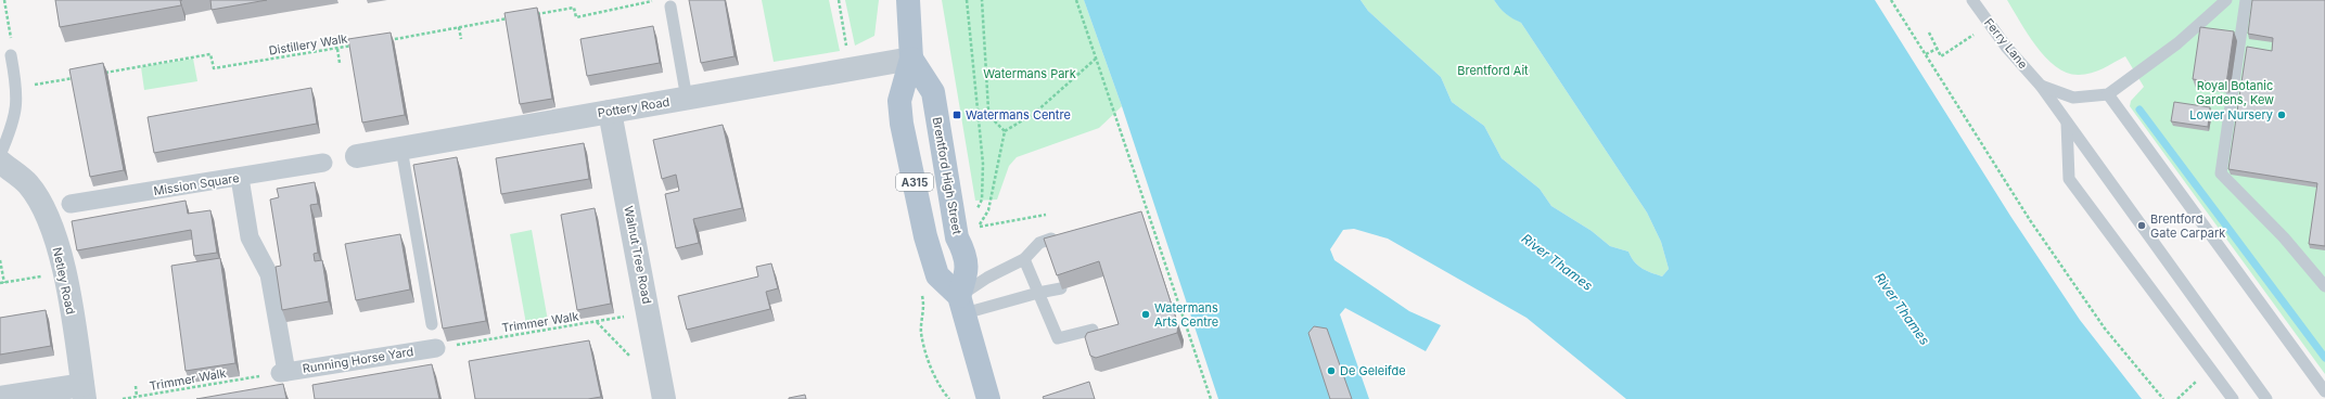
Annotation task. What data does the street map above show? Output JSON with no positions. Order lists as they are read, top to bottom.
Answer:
{
  "streets": {
    "main road": ["Brentford High Street", "A315"],
    "street": [
      "Pottery Road",
      "Mission Square",
      "Walnut Tree Road",
      "Netley Road",
      "Running Horse Yard"
    ],
    "lane": ["Ferry Lane"],
    "path": ["Distillery Walk", "Trimmer Walk"]
  },
  "crossings": [
    ["Pottery Road", "Brentford High Street"],
    ["Pottery Road", "Walnut Tree Road"],
    ["Walnut Tree Road", "Trimmer Walk"],
    ["Trimmer Walk", "Running Horse Yard"]
  ],
  "water": ["River Thames"],
  "parks": ["Brentford Ait", "Watermans Park", "Royal Botanic Gardens, Kew"],
  "places": {
    "transit": ["Watermans Centre"],
    "other": [
      "Lower Nursery",
      "Brentford Gate Carpark",
      "Watermans Arts Centre",
      "De Geleifde"
    ]
  }
}
